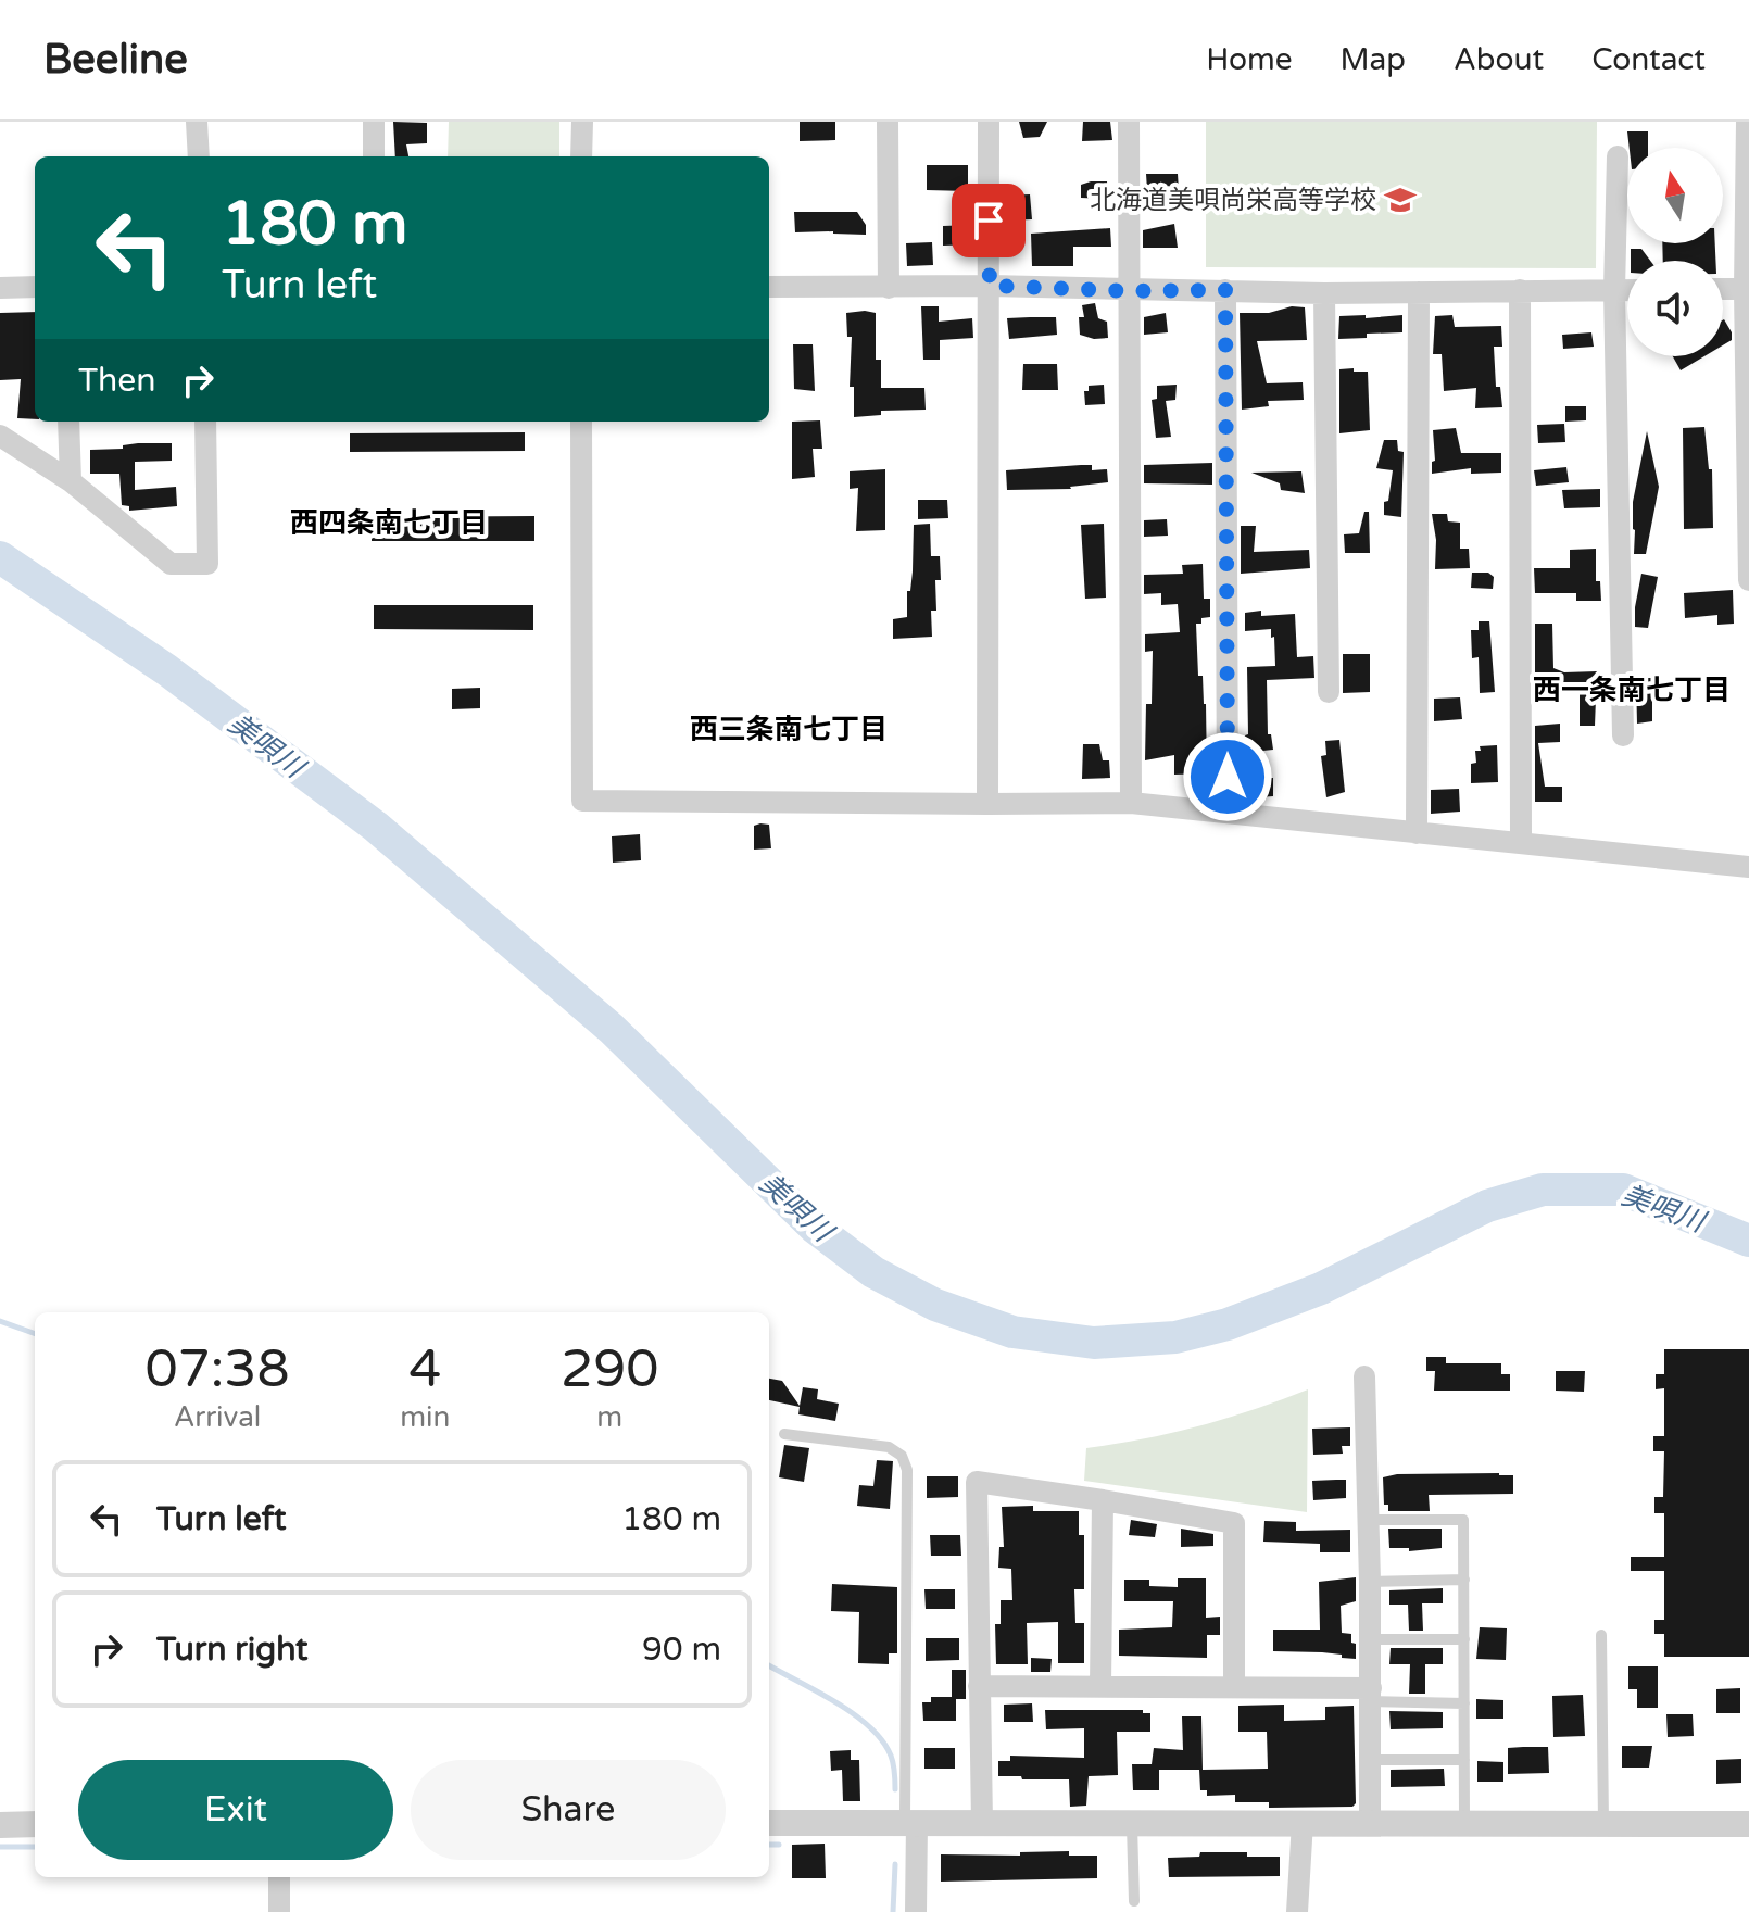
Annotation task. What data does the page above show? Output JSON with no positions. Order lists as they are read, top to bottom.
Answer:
{
  "districts": ["西四条南七丁目", "西一条南七丁目", "西三条南七丁目"],
  "water": ["美唄川"],
  "places": {
    "school or university": ["北海道美唄尚栄高等学校"]
  },
  "north": "top",
  "page": {
    "header": "Beeline",
    "nav": [
      "Home",
      "Map",
      "About",
      "Contact"
    ],
    "turn": ["180 m", "Turn left"],
    "then": "Then",
    "eta": [
      "07:38",
      "Arrival",
      "4",
      "min",
      "290",
      "m"
    ],
    "list": [
      {
        "name": "Turn left",
        "value": "180 m"
      },
      {
        "name": "Turn right",
        "value": "90 m"
      }
    ],
    "buttons": ["Exit", "Share"]
  }
}
